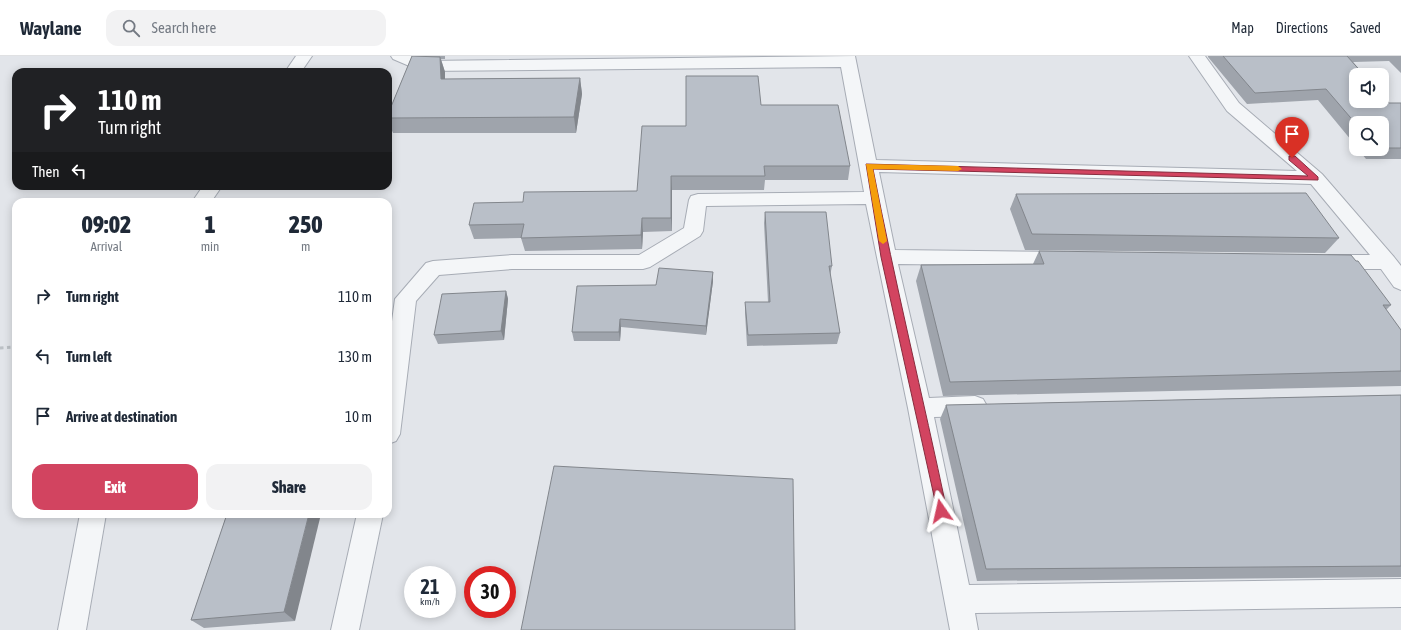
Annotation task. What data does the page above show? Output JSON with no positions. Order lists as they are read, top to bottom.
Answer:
{
  "page": {
    "header": "Waylane",
    "search": "Search here",
    "nav": ["Map", "Directions", "Saved"],
    "turn": ["110 m", "Turn right"],
    "then": "Then",
    "eta": [
      "09:02",
      "Arrival",
      "1",
      "min",
      "250",
      "m"
    ],
    "list": [
      {
        "name": "Turn right",
        "value": "110 m"
      },
      {
        "name": "Turn left",
        "value": "130 m"
      },
      {
        "name": "Arrive at destination",
        "value": "10 m"
      }
    ],
    "buttons": ["Exit", "Share"],
    "speed": "21 km/h",
    "limit": "30"
  }
}
